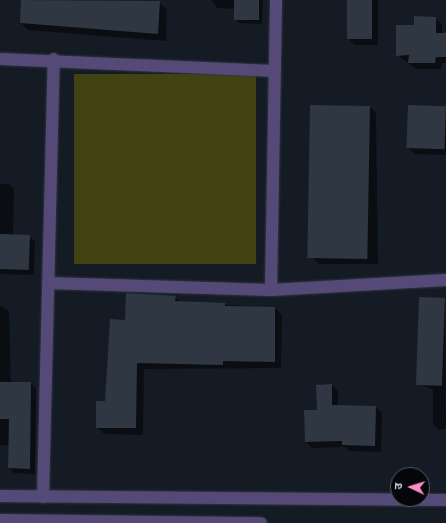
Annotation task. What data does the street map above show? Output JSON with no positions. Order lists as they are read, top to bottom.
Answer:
{
  "north": "left"
}
